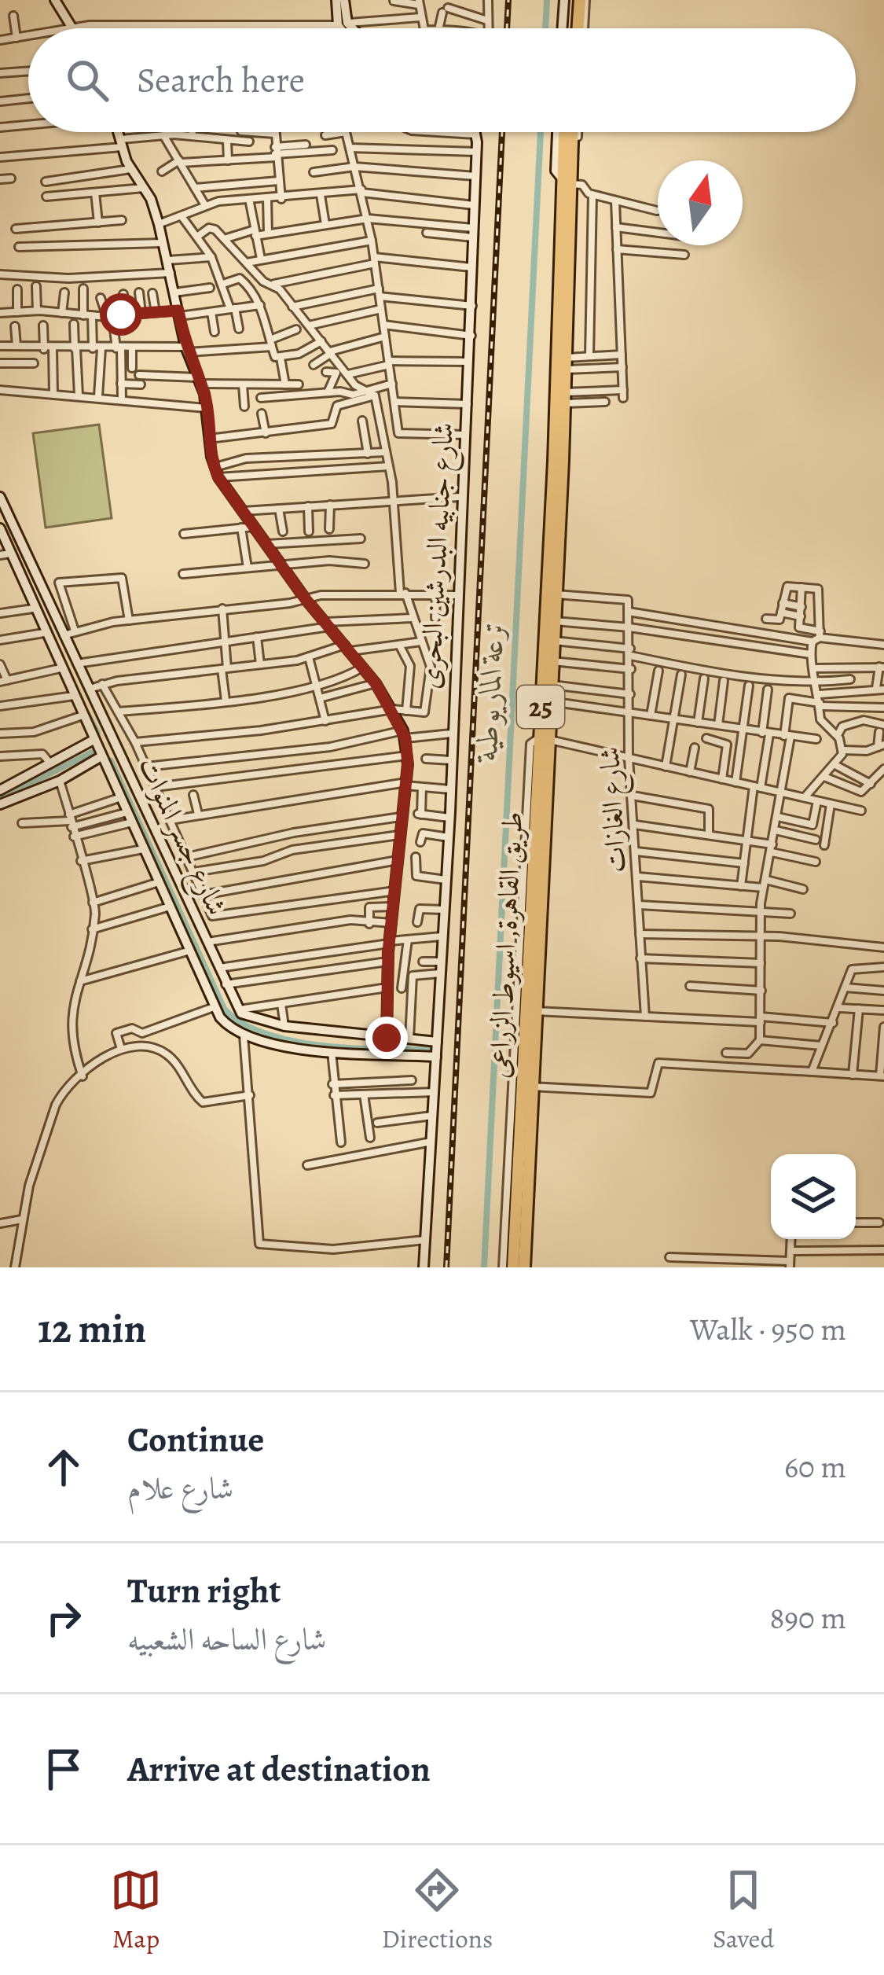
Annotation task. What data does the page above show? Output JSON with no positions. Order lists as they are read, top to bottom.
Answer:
{
  "streets": {
    "highway": ["25", "طريق القاهرة, اسيوط الزراعى"],
    "street": ["شارع جنابيه البدرشين البحرى", "شارع الغازات", "شارع جسر المنوات"]
  },
  "crossings": [
    ["شارع الغازات", "طريق القاهرة, اسيوط الزراعى"]
  ],
  "water": ["ترعة الماريوطية"],
  "north": "top",
  "page": {
    "search": "Search here",
    "heading": ["12 min", "Walk · 950 m"],
    "list": [
      ["Continue", "شارع علام", "60 m"],
      ["Turn right", "شارع الساحه الشعبيه", "890 m"],
      "Arrive at destination"
    ],
    "nav": ["Map", "Directions", "Saved"]
  }
}
